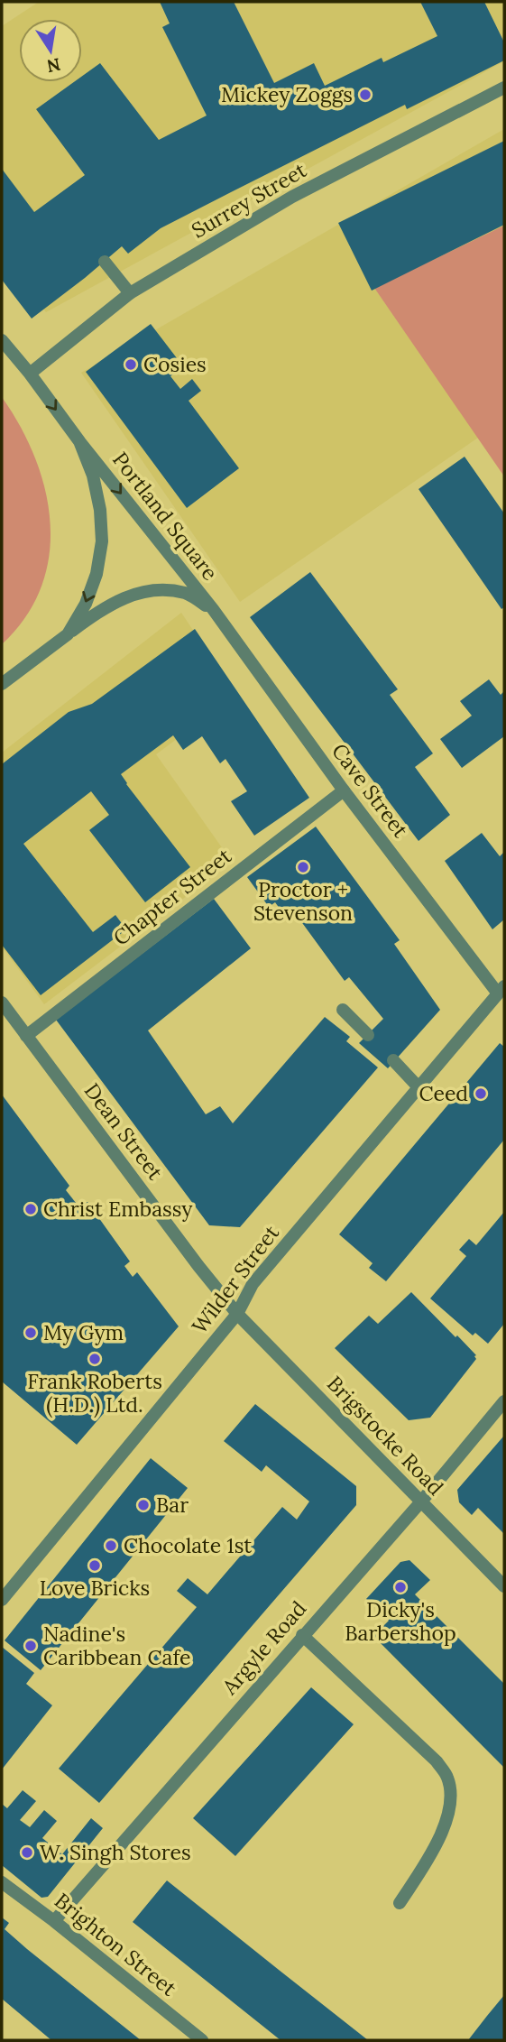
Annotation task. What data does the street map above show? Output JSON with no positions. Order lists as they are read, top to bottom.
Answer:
{
  "streets": {
    "street": [
      "Surrey Street",
      "Portland Square",
      "Cave Street",
      "Chapter Street",
      "Dean Street",
      "Wilder Street",
      "Brigstocke Road",
      "Argyle Road",
      "Brighton Street"
    ]
  },
  "crossings": [
    ["Surrey Street", "Portland Square"],
    ["Portland Square", "Cave Street"],
    ["Cave Street", "Chapter Street"],
    ["Cave Street", "Wilder Street"],
    ["Chapter Street", "Dean Street"],
    ["Dean Street", "Wilder Street"],
    ["Dean Street", "Brigstocke Road"],
    ["Wilder Street", "Brigstocke Road"],
    ["Brigstocke Road", "Argyle Road"],
    ["Argyle Road", "Brighton Street"]
  ],
  "one_way": ["Portland Square"],
  "places": [
    "Mickey Zoggs",
    "Cosies",
    "Proctor + Stevenson",
    "Ceed",
    "Christ Embassy",
    "My Gym",
    "Frank Roberts (H.D.) Ltd.",
    "Bar",
    "Chocolate 1st",
    "Love Bricks",
    "Dicky's Barbershop",
    "Nadine's Caribbean Cafe",
    "W. Singh Stores"
  ],
  "north": "bottom"
}
